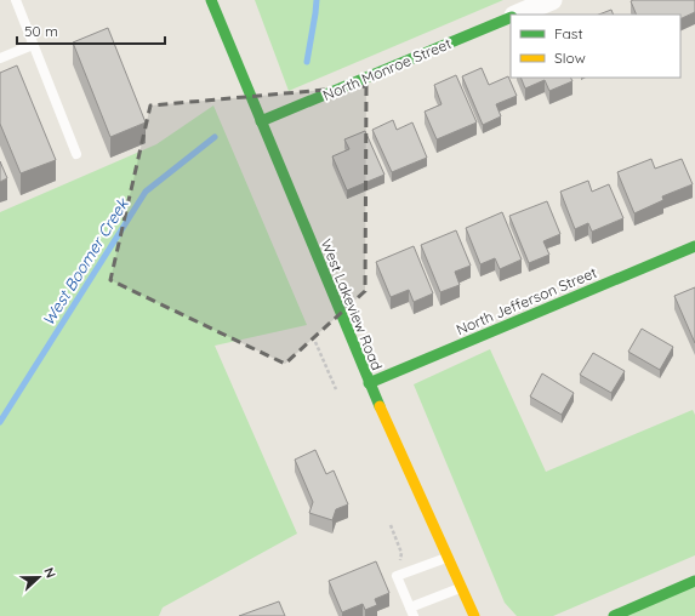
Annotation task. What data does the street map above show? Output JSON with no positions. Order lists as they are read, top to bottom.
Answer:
{
  "streets": {
    "main road": ["North Monroe Street", "North Jefferson Street", "West Lakeview Road"]
  },
  "crossings": [
    ["North Monroe Street", "West Lakeview Road"],
    ["North Jefferson Street", "West Lakeview Road"]
  ],
  "water": ["West Boomer Creek"],
  "legend": ["Fast", "Slow"],
  "scale_bar": "50 m",
  "north": "right"
}
